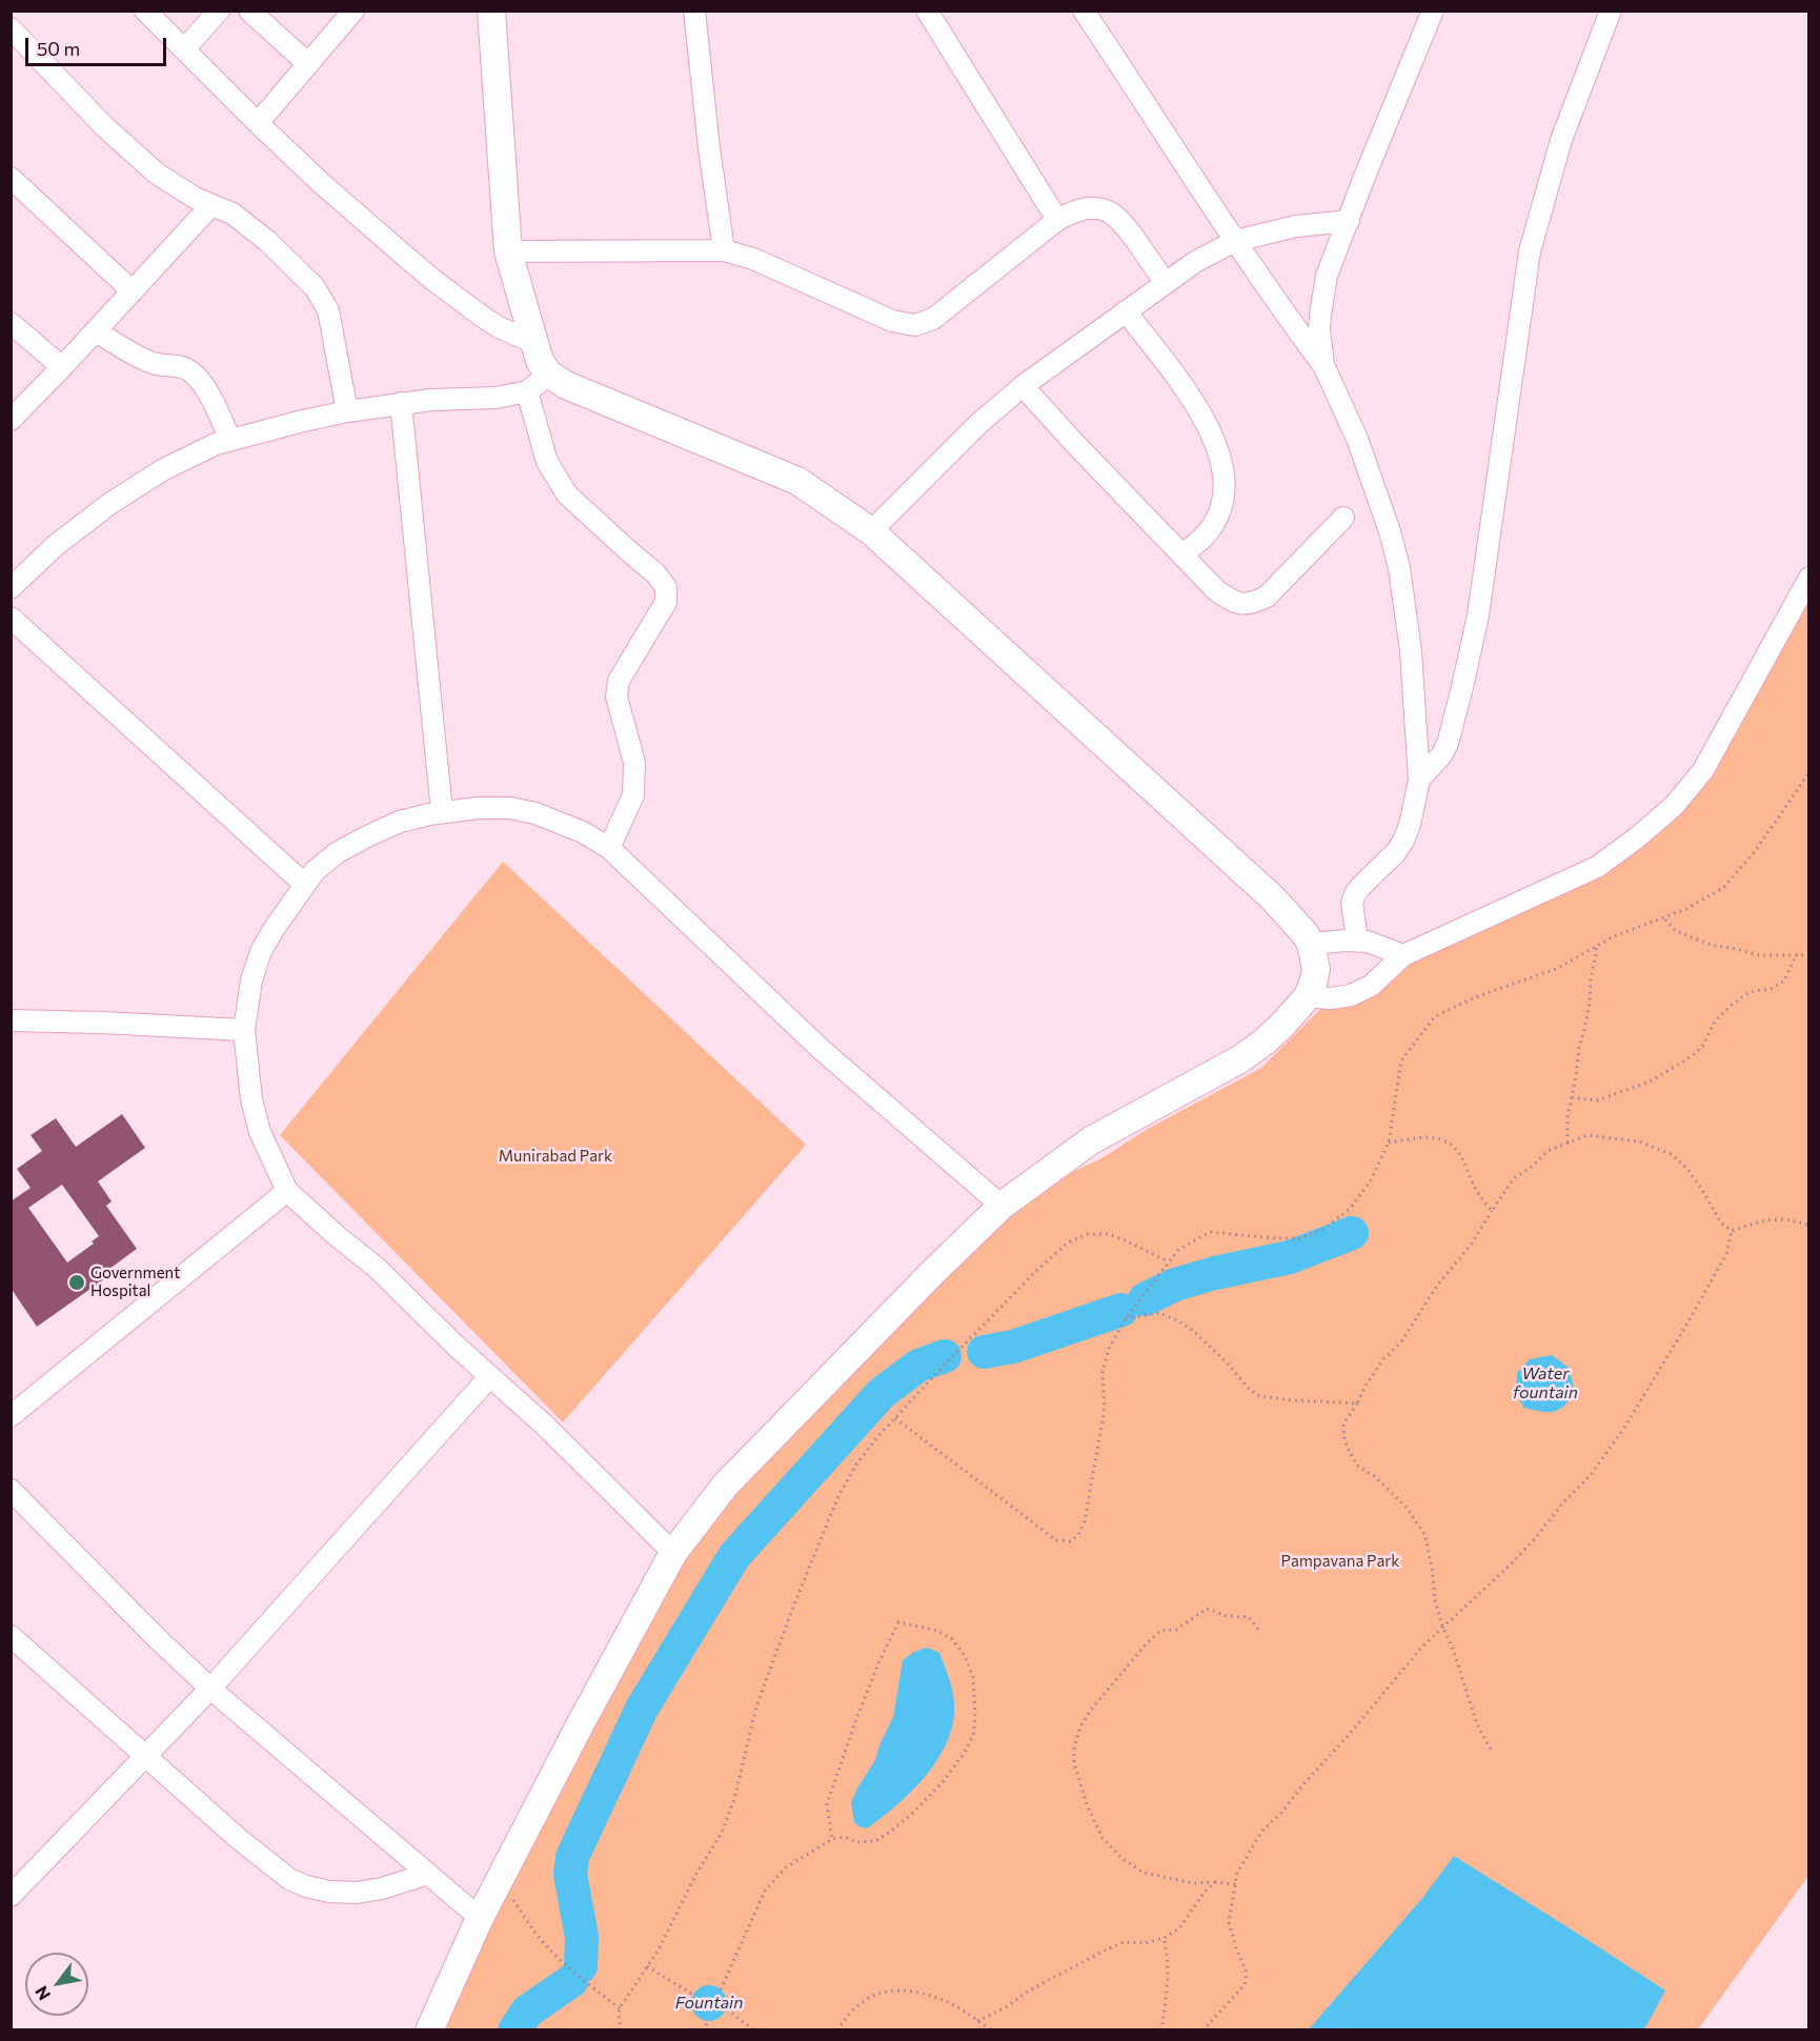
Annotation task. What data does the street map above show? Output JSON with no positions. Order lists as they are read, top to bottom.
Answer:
{
  "water": ["Water fountain", "Fountain"],
  "parks": ["Munirabad Park", "Pampavana Park"],
  "places": ["Government Hospital"],
  "scale_bar": "50 m",
  "north": "bottom left"
}
